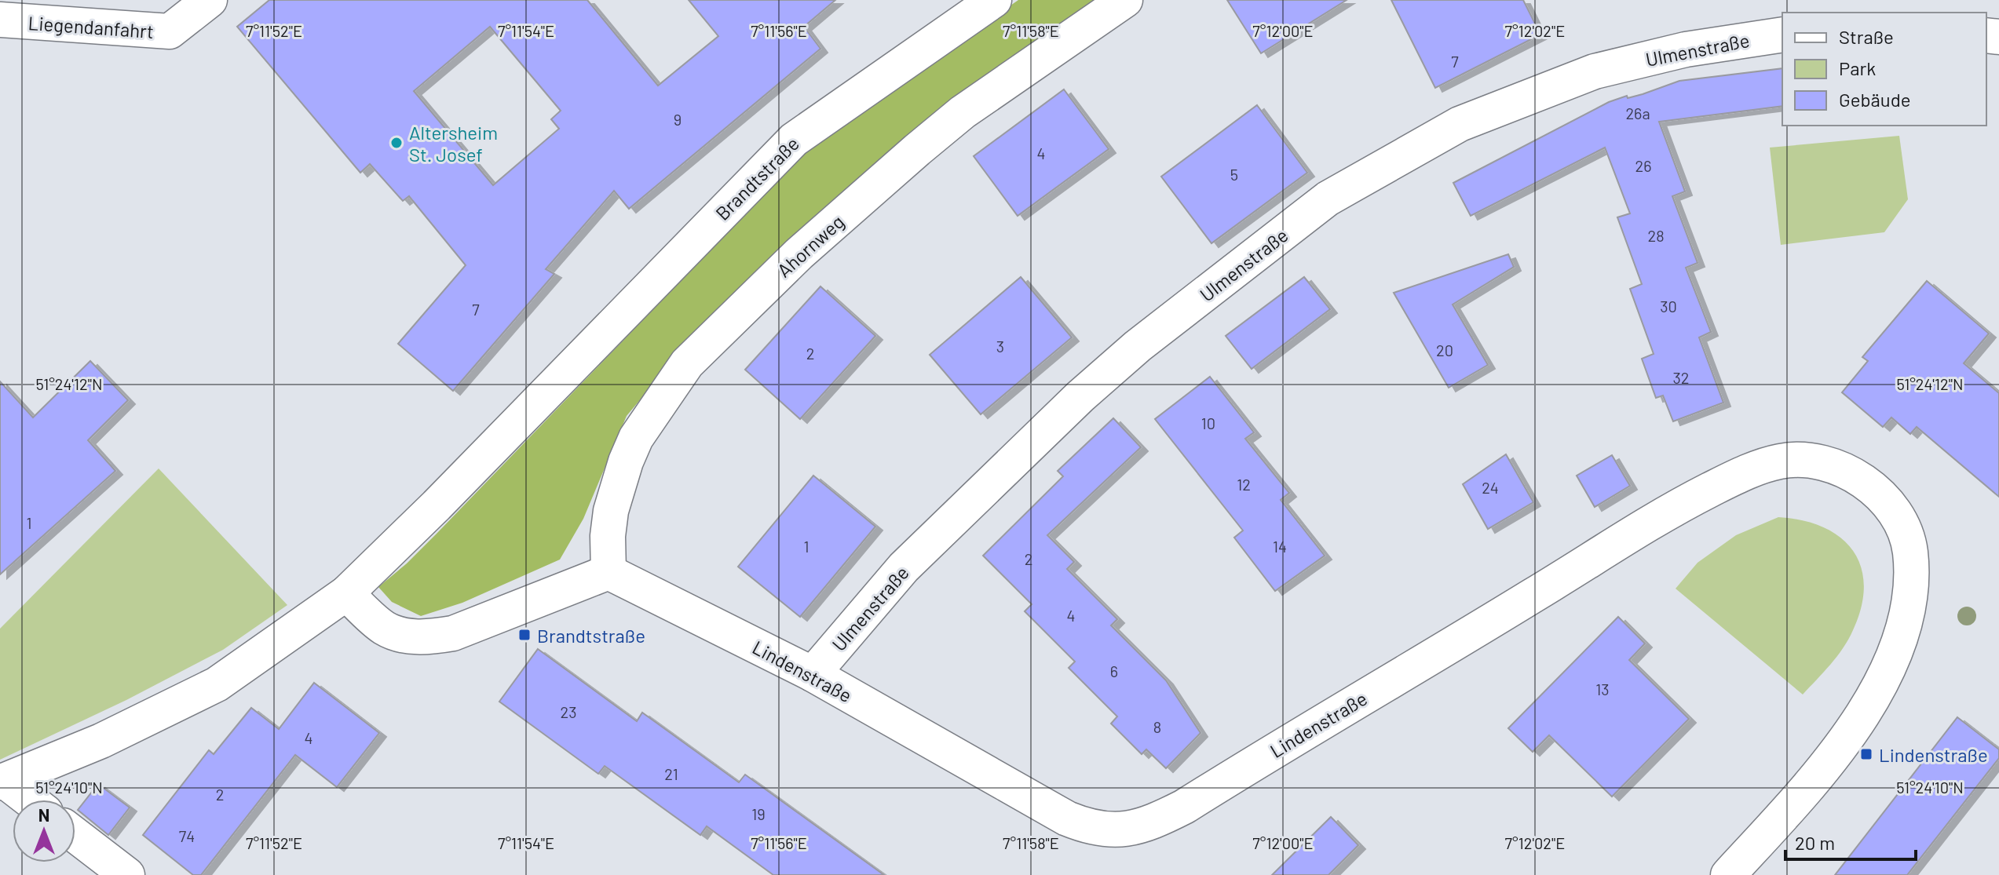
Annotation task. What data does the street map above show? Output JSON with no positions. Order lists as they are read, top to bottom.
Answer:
{
  "streets": {
    "street": [
      "Liegendanfahrt",
      "Ulmenstraße",
      "Brandtstraße",
      "Ahornweg",
      "Lindenstraße"
    ]
  },
  "crossings": [
    ["Ulmenstraße", "Lindenstraße"],
    ["Ahornweg", "Lindenstraße"]
  ],
  "places": {
    "other": ["Altersheim St. Josef"],
    "transit": ["Brandtstraße", "Lindenstraße"]
  },
  "house_numbers": [
    "7",
    "26a",
    "9",
    "4",
    "26",
    "5",
    "28",
    "30",
    "7",
    "3",
    "20",
    "2",
    "32",
    "10",
    "12",
    "24",
    "1",
    "1",
    "14",
    "2",
    "4",
    "6",
    "13",
    "23",
    "8",
    "4",
    "21",
    "2",
    "19",
    "74"
  ],
  "legend": ["Straße", "Park", "Gebäude"],
  "scale_bar": "20 m",
  "north": "top",
  "coordinates": [
    "7°11'52\"E",
    "7°11'54\"E",
    "7°11'56\"E",
    "7°11'58\"E",
    "7°12'00\"E",
    "7°12'02\"E",
    "51°24'12\"N",
    "51°24'10\"N"
  ]
}
